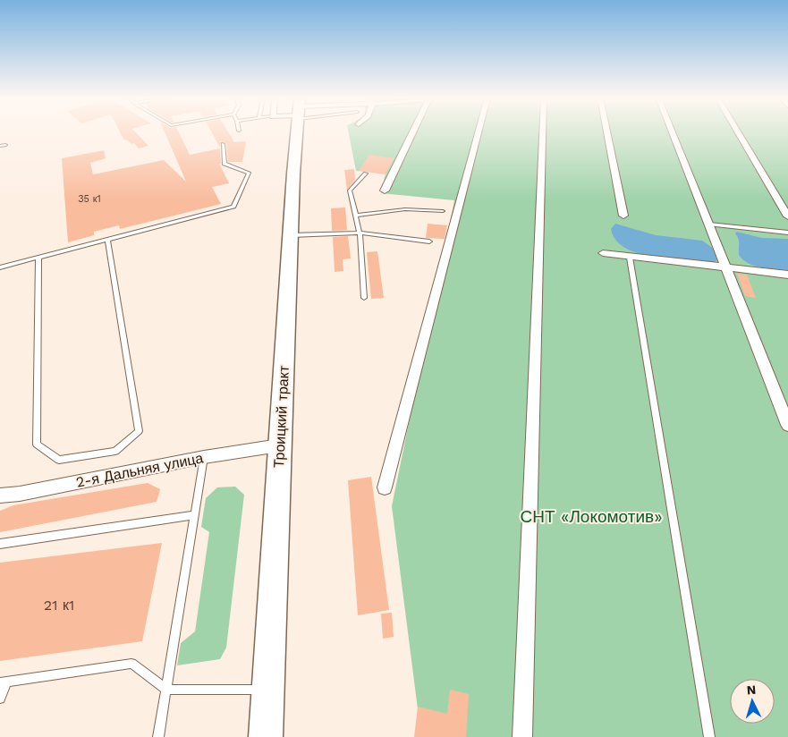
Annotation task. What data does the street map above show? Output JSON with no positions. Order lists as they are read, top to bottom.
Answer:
{
  "streets": {
    "main road": ["Троицкий тракт"],
    "street": ["2-я Дальняя улица"]
  },
  "crossings": [
    ["Троицкий тракт", "2-я Дальняя улица"]
  ],
  "parks": ["СНТ «Локомотив»"],
  "house_numbers": ["35 к1", "21 к1"],
  "north": "top"
}
